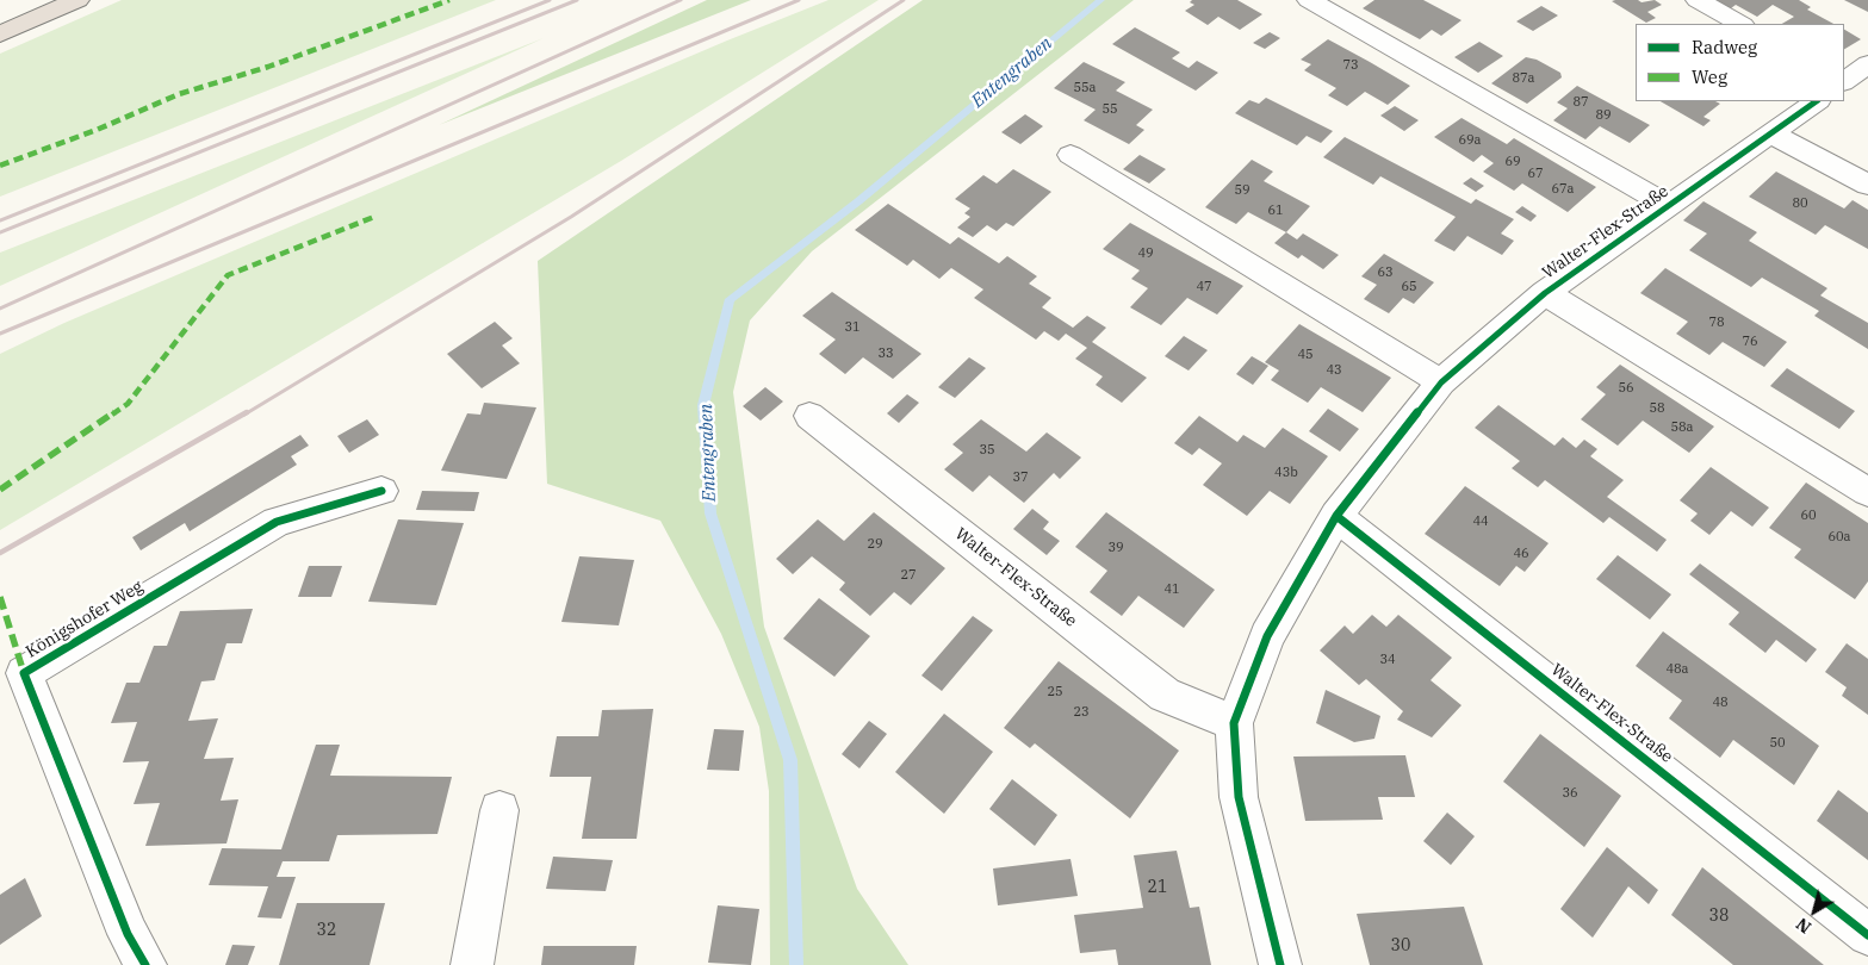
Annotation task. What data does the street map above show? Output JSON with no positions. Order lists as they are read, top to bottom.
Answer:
{
  "streets": {
    "street": ["Walter-Flex-Straße", "Königshofer Weg"]
  },
  "water": ["Entengraben"],
  "house_numbers": [
    "73",
    "87a",
    "55a",
    "87",
    "55",
    "89",
    "69a",
    "69",
    "67",
    "67a",
    "59",
    "80",
    "61",
    "49",
    "63",
    "47",
    "65",
    "78",
    "31",
    "76",
    "33",
    "45",
    "43",
    "56",
    "58",
    "58a",
    "35",
    "43b",
    "37",
    "60",
    "44",
    "60a",
    "29",
    "39",
    "46",
    "27",
    "41",
    "34",
    "48a",
    "25",
    "48",
    "23",
    "50",
    "36",
    "21",
    "38",
    "32",
    "30"
  ],
  "legend": ["Radweg", "Weg"],
  "north": "bottom left"
}
